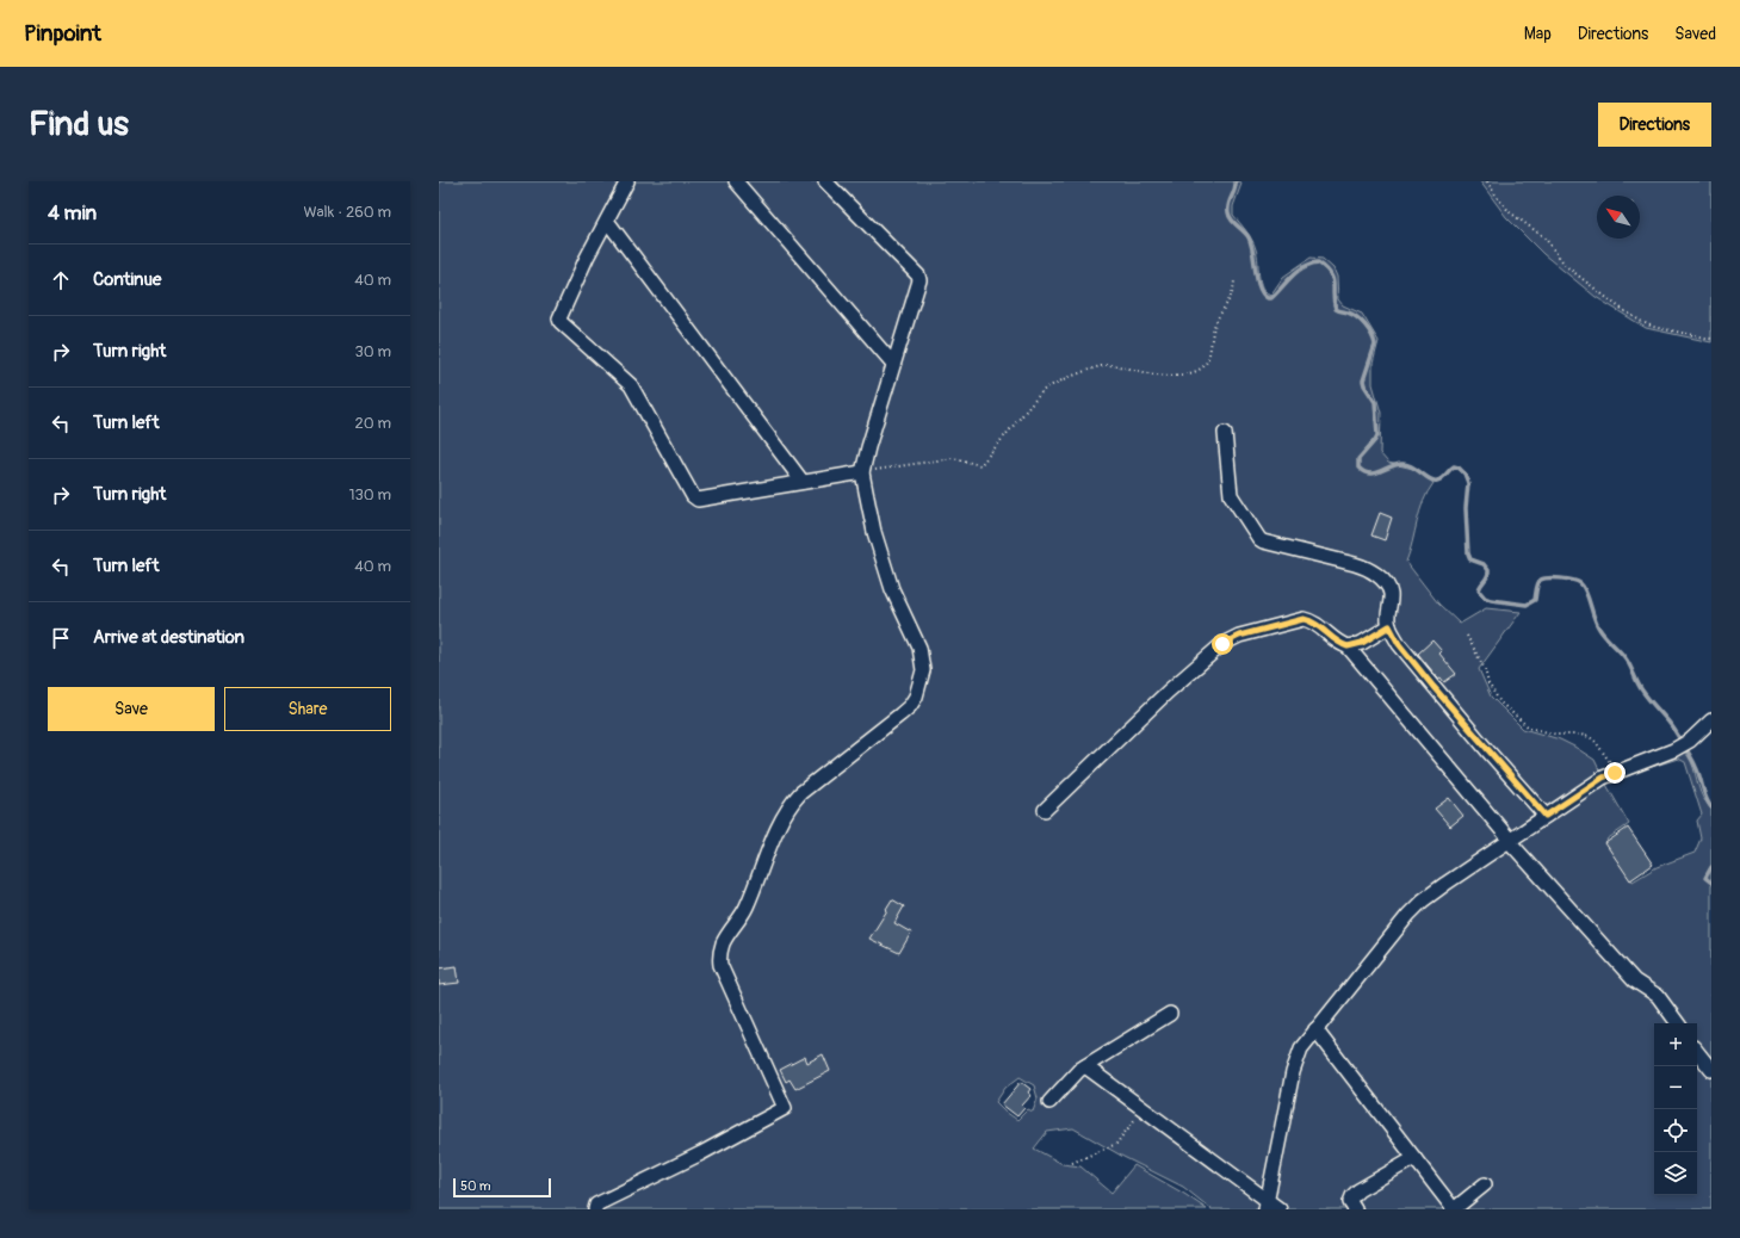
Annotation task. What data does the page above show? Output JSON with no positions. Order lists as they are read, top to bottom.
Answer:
{
  "scale_bar": "50 m",
  "north": "top left",
  "page": {
    "header": "Pinpoint",
    "nav": ["Map", "Directions", "Saved"],
    "buttons": [
      "Directions",
      ["Save", "Share"]
    ],
    "title": "Find us",
    "heading": ["4 min", "Walk · 260 m"],
    "list": [
      ["Continue", "40 m"],
      ["Turn right", "30 m"],
      ["Turn left", "20 m"],
      ["Turn right", "130 m"],
      ["Turn left", "40 m"],
      "Arrive at destination"
    ],
    "map_buttons": ["+", "−"],
    "scale": "50 m"
  }
}
